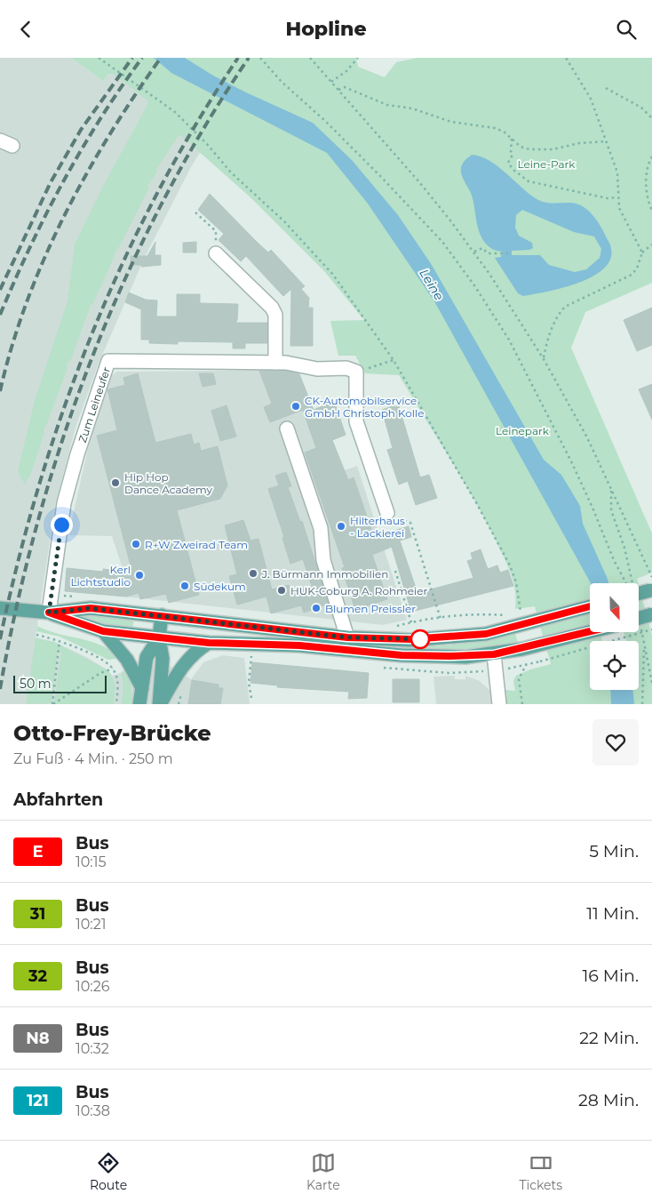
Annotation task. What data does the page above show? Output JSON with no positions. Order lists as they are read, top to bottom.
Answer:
{
  "streets": {
    "street": ["Zum Leineufer"]
  },
  "water": ["Leine"],
  "parks": ["Leine-Park", "Leinepark"],
  "places": [
    "CK-Automobilservice GmbH Christoph Kolle",
    "Hip Hop Dance Academy",
    "Hilterhaus - Lackierei",
    "R+W Zweirad Team",
    "J. Bürmann Immobilien",
    "Kerl Lichtstudio",
    "Südekum",
    "HUK-Coburg A. Rohmeier",
    "Blumen Preissler"
  ],
  "lines": ["bus line E"],
  "scale_bar": "50 m",
  "north": "bottom",
  "page": {
    "header": "Hopline",
    "scale": "50 m",
    "heading": [
      ["Otto-Frey-Brücke", "Zu Fuß · 4 Min. · 250 m"],
      "Abfahrten"
    ],
    "list": [
      {
        "mark": "E",
        "name": "Bus",
        "note": "10:15",
        "value": "5 Min."
      },
      {
        "mark": "31",
        "name": "Bus",
        "note": "10:21",
        "value": "11 Min."
      },
      {
        "mark": "32",
        "name": "Bus",
        "note": "10:26",
        "value": "16 Min."
      },
      {
        "mark": "N8",
        "name": "Bus",
        "note": "10:32",
        "value": "22 Min."
      },
      {
        "mark": "121",
        "name": "Bus",
        "note": "10:38",
        "value": "28 Min."
      }
    ],
    "tabs": ["Route", "Karte", "Tickets"]
  }
}
